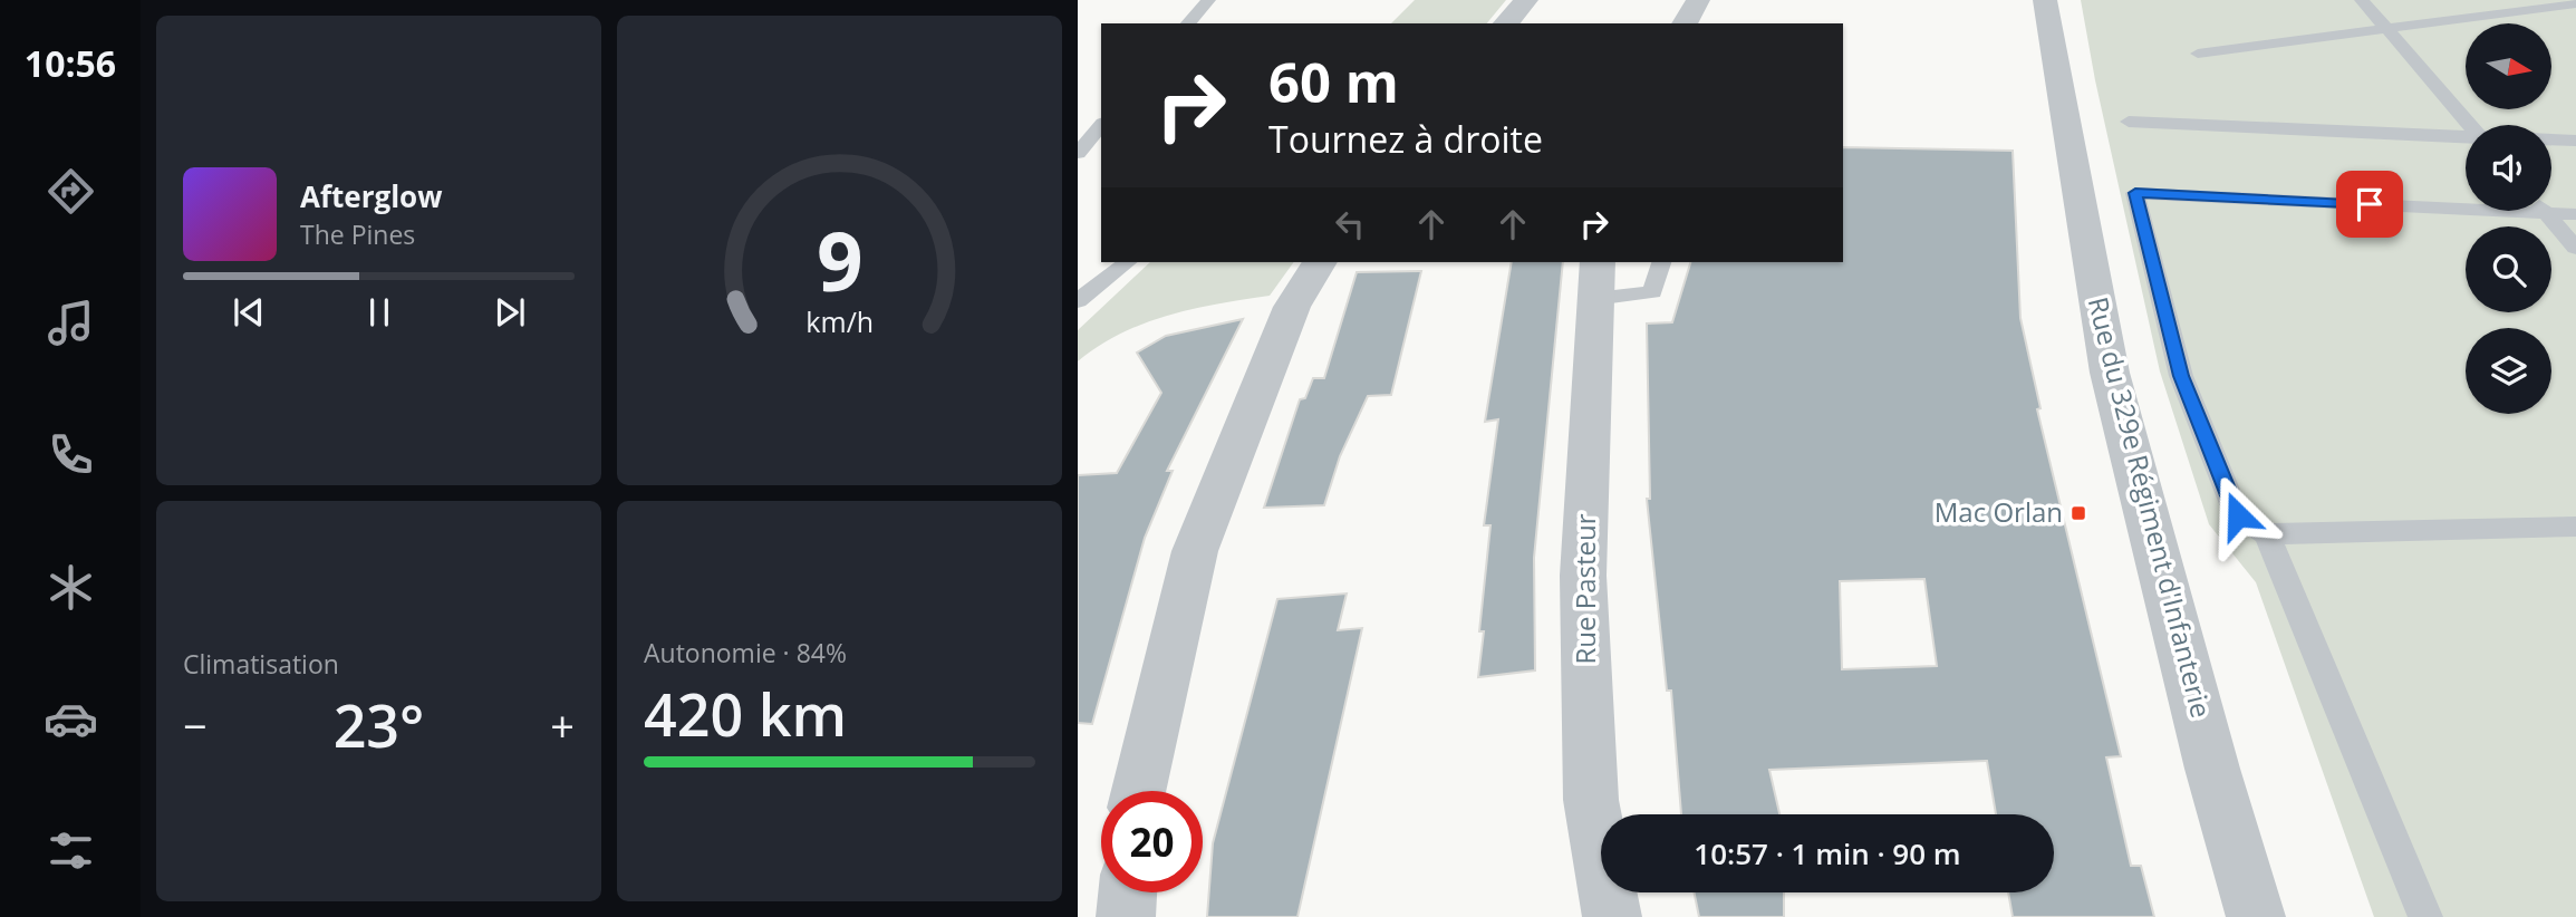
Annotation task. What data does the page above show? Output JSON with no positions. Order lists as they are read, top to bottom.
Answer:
{
  "streets": {
    "street": ["Rue du 329e Régiment d'Infanterie", "Rue Pasteur"]
  },
  "places": {
    "transit": ["Mac Orlan"]
  },
  "north": "right",
  "page": {
    "tabs": "10:56",
    "turn": ["60 m", "Tournez à droite"],
    "song": ["Afterglow", "The Pines"],
    "tile": [
      "Climatisation",
      ["Autonomie · 84%", "420 km"]
    ],
    "heat": ["−", "23°", "+"],
    "limit": "20",
    "trip": "10:57 · 1 min · 90 m",
    "gauge": ["9", "km/h"]
  }
}
